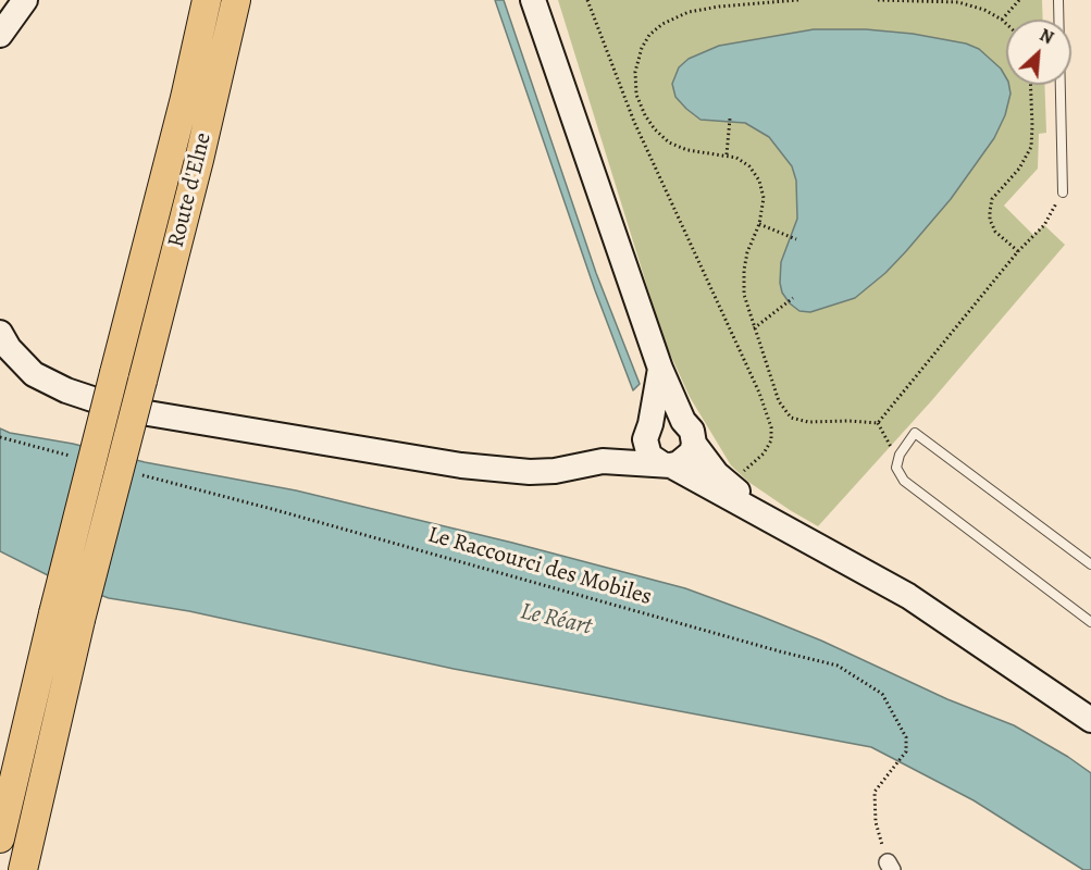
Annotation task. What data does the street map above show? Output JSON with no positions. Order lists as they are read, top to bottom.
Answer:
{
  "streets": {
    "highway": ["Route d'Elne"],
    "path": ["Le Raccourci des Mobiles"]
  },
  "water": ["Le Réart"],
  "north": "top right"
}
